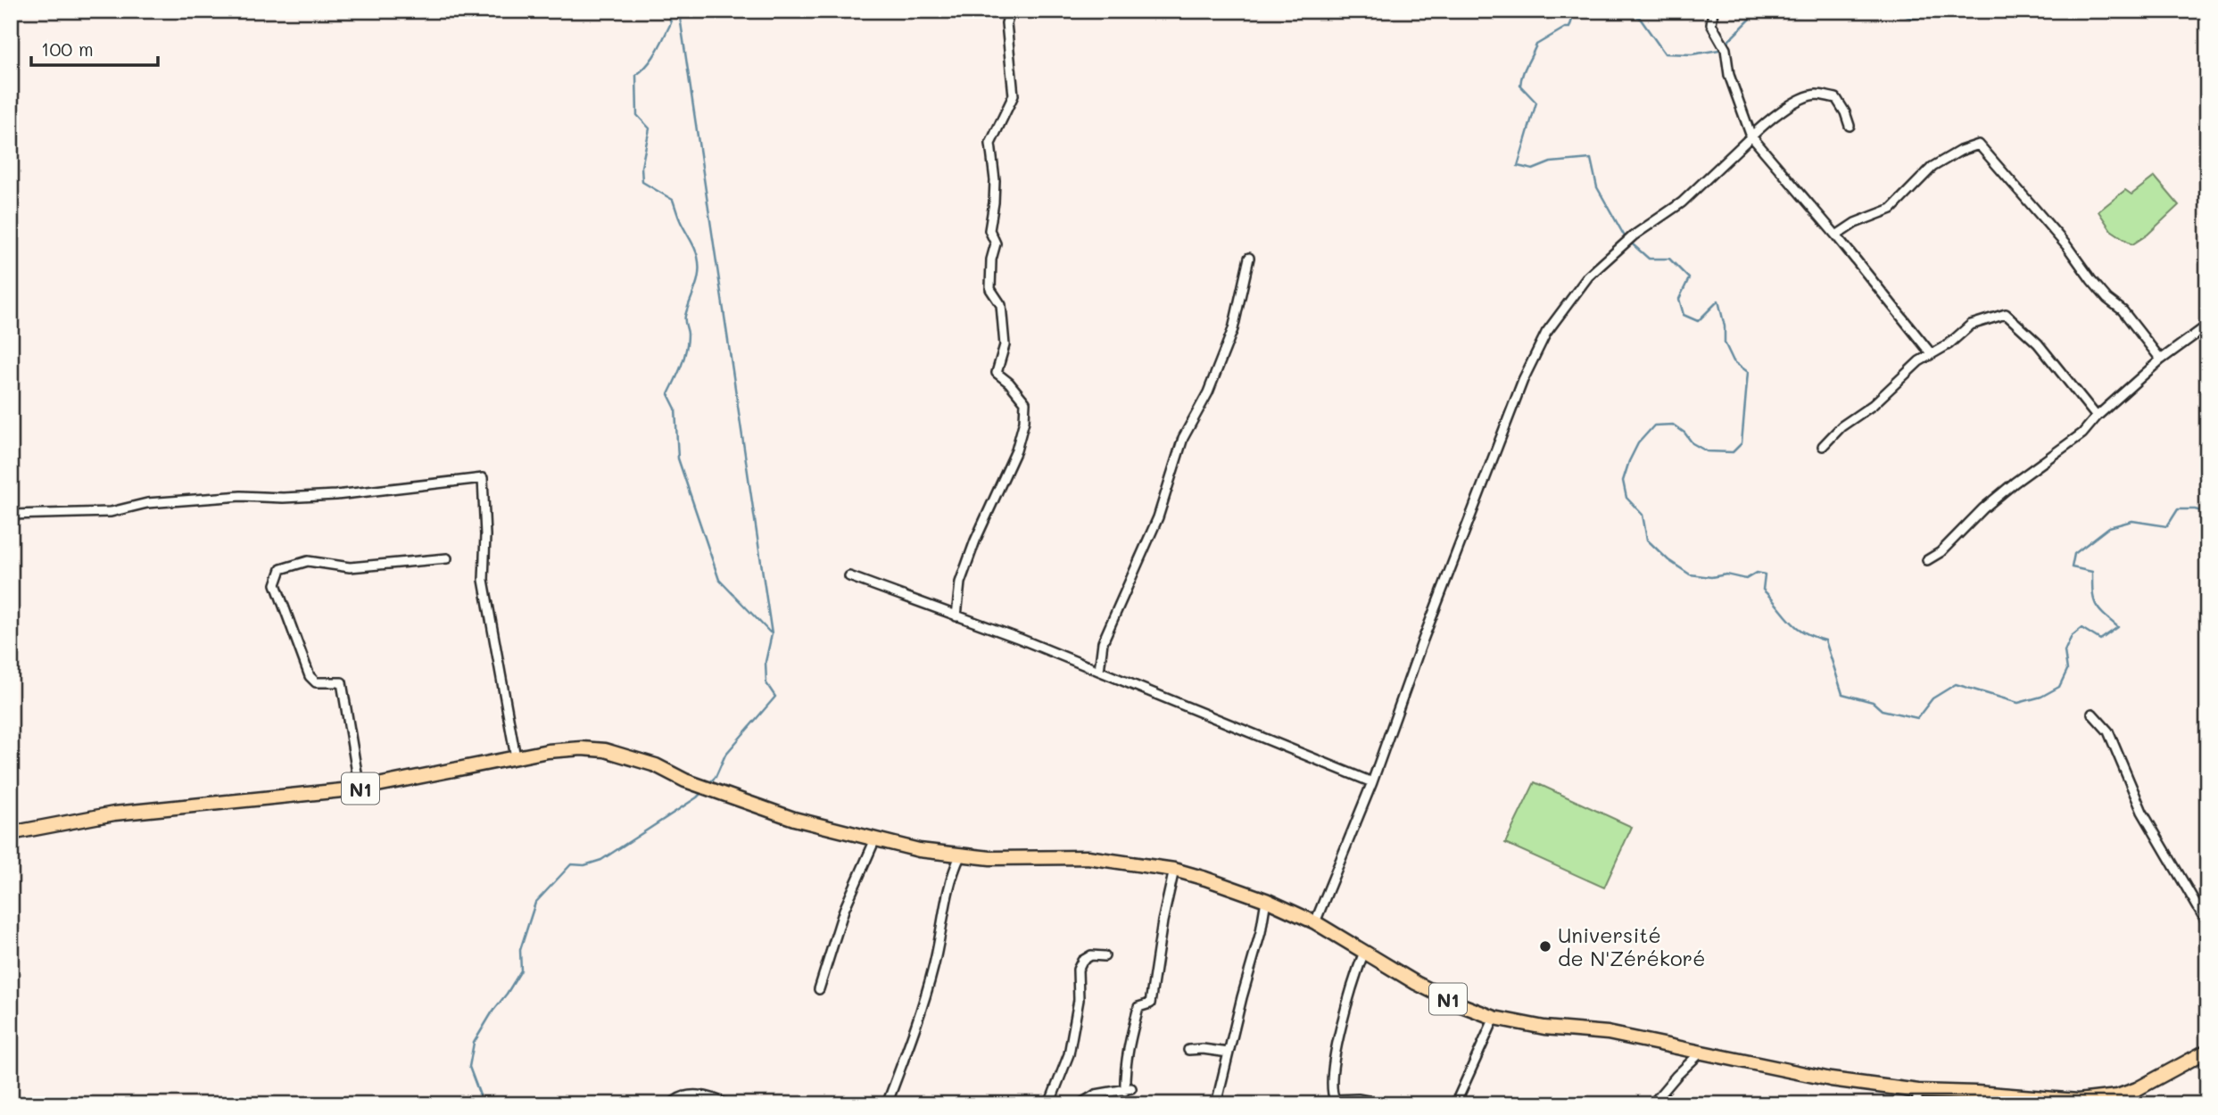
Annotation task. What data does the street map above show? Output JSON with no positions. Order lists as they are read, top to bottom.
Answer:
{
  "streets": {
    "main road": ["N1"]
  },
  "places": ["Université de N'Zérékoré"],
  "scale_bar": "100 m"
}
